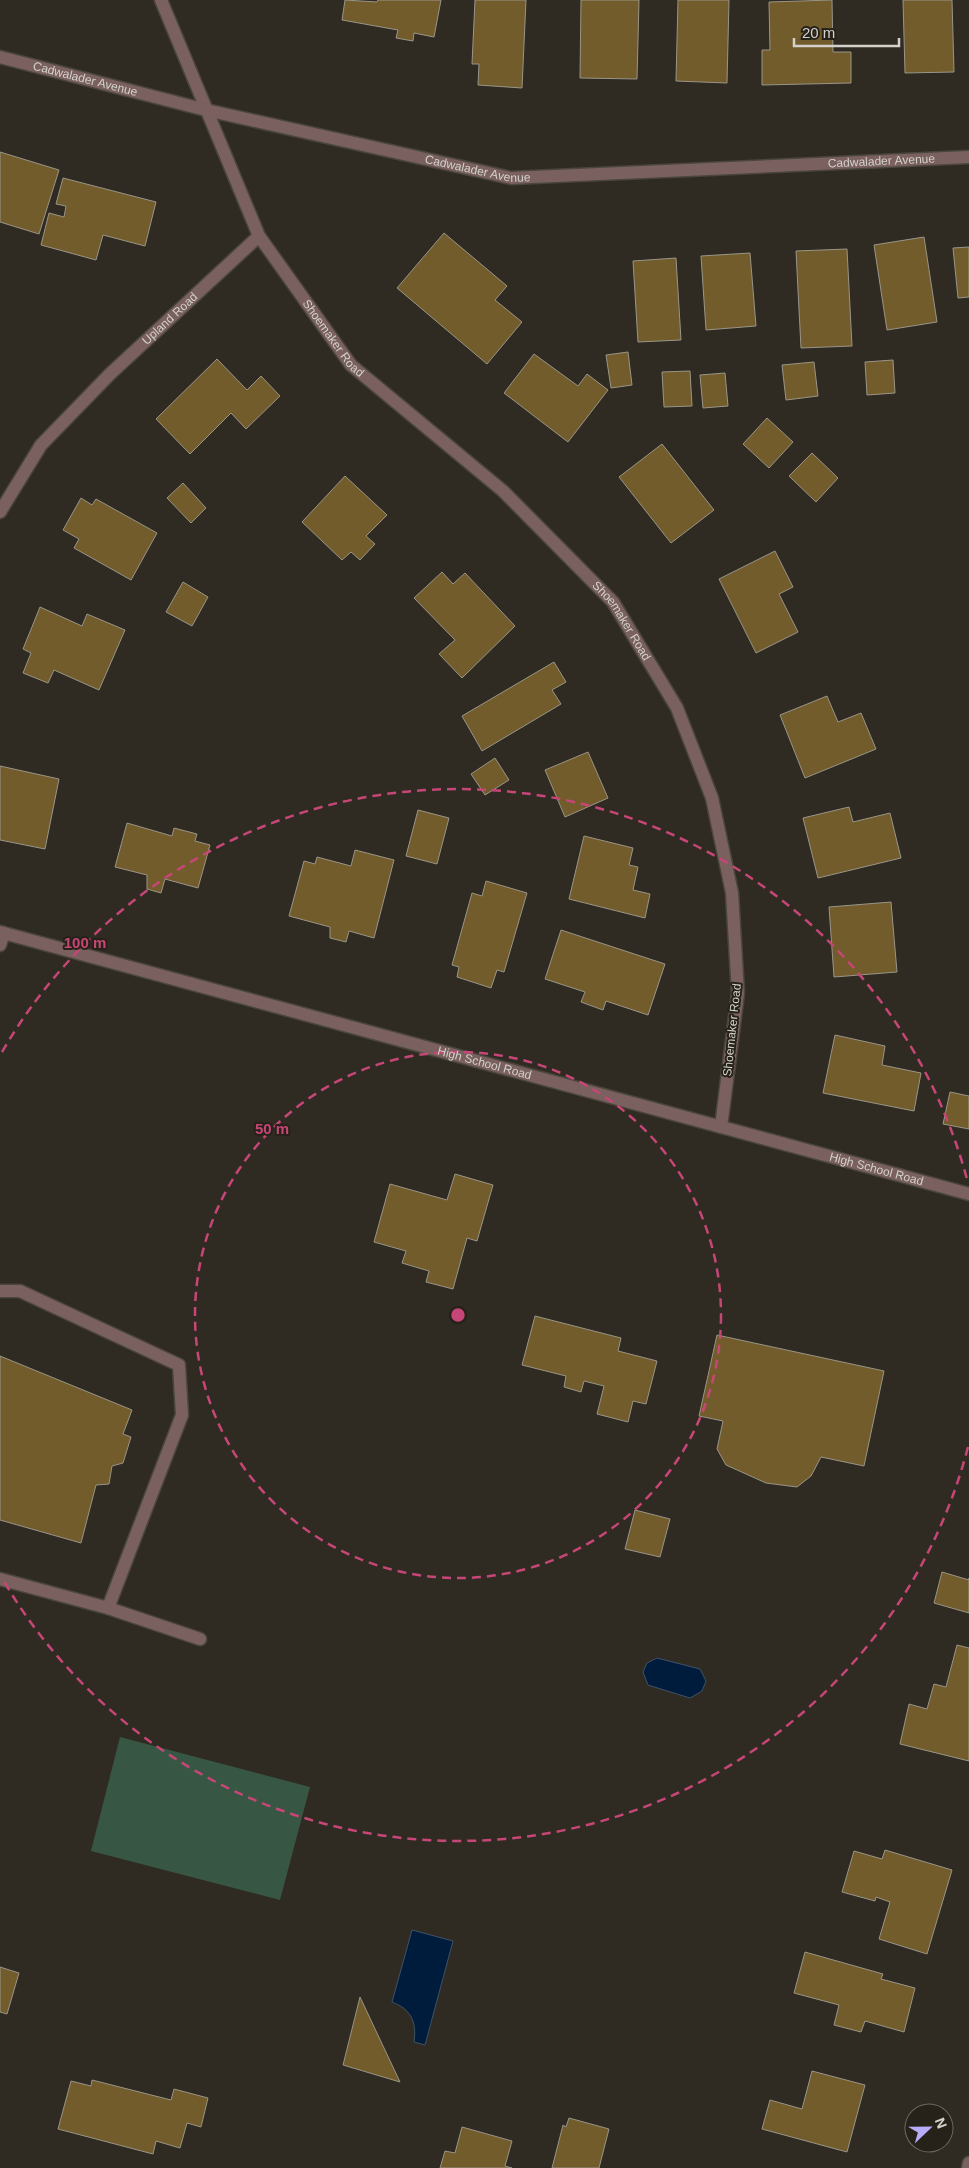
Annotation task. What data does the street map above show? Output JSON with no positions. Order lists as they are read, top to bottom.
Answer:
{
  "streets": {
    "street": [
      "Cadwalader Avenue",
      "Upland Road",
      "Shoemaker Road",
      "High School Road"
    ]
  },
  "crossings": [
    ["Upland Road", "Shoemaker Road"],
    ["Shoemaker Road", "High School Road"]
  ],
  "scale_bar": "20 m",
  "north": "right",
  "rings": ["100 m", "50 m"]
}
